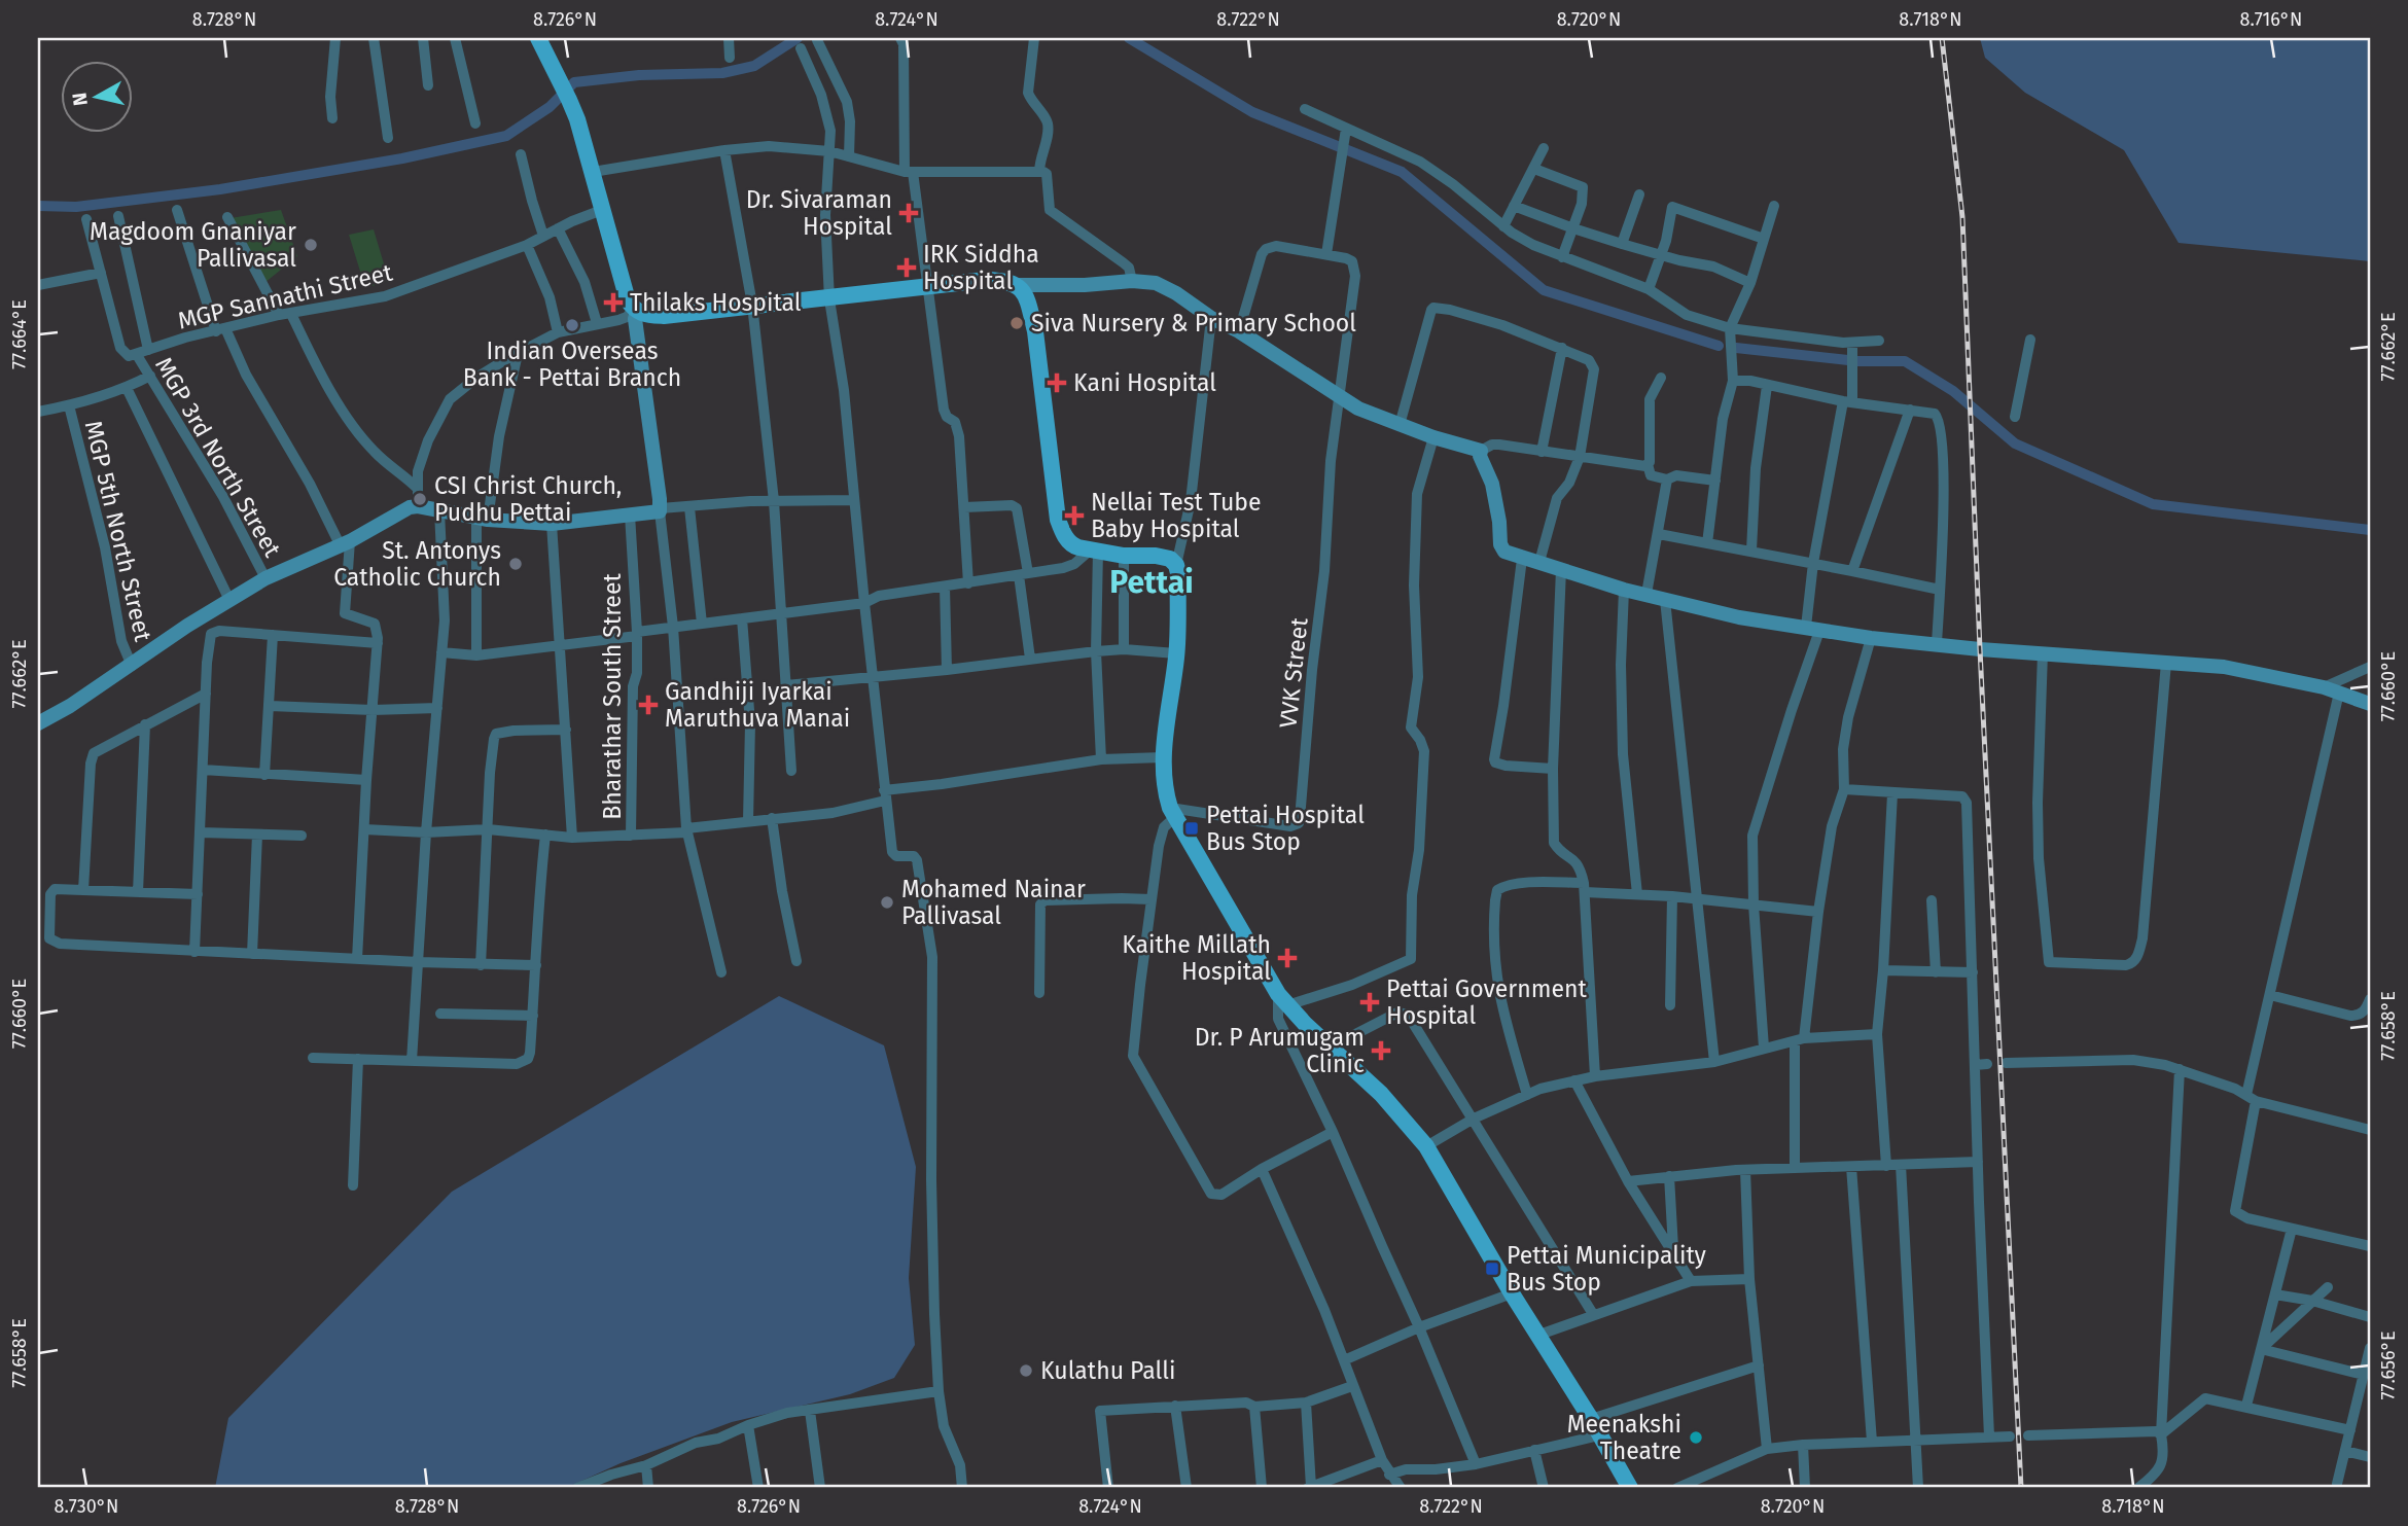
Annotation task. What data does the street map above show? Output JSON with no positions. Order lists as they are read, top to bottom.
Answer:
{
  "streets": {
    "street": [
      "MGP Sannathi Street",
      "MGP 3rd North Street",
      "MGP 5th North Street",
      "VVK Street",
      "Bharathar South Street"
    ]
  },
  "crossings": [
    ["MGP Sannathi Street", "MGP 3rd North Street"]
  ],
  "districts": ["Pettai"],
  "places": {
    "health": [
      "Dr. Sivaraman Hospital",
      "IRK Siddha Hospital",
      "Thilaks Hospital",
      "Kani Hospital",
      "Nellai Test Tube Baby Hospital",
      "Gandhiji Iyarkai Maruthuva Manai",
      "Kaithe Millath Hospital",
      "Pettai Government Hospital",
      "Dr. P Arumugam Clinic"
    ],
    "other": [
      "Magdoom Gnaniyar Pallivasal",
      "Siva Nursery & Primary School",
      "Indian Overseas Bank - Pettai Branch",
      "CSI Christ Church, Pudhu Pettai",
      "St. Antonys Catholic Church",
      "Mohamed Nainar Pallivasal",
      "Kulathu Palli",
      "Meenakshi Theatre"
    ],
    "transit": ["Pettai Hospital Bus Stop", "Pettai Municipality Bus Stop"]
  },
  "north": "left",
  "coordinates": [
    "8.728°N",
    "8.726°N",
    "8.724°N",
    "8.722°N",
    "8.720°N",
    "8.718°N",
    "8.716°N",
    "77.664°E",
    "77.662°E",
    "77.660°E",
    "77.658°E",
    "77.656°E",
    "8.730°N"
  ]
}
